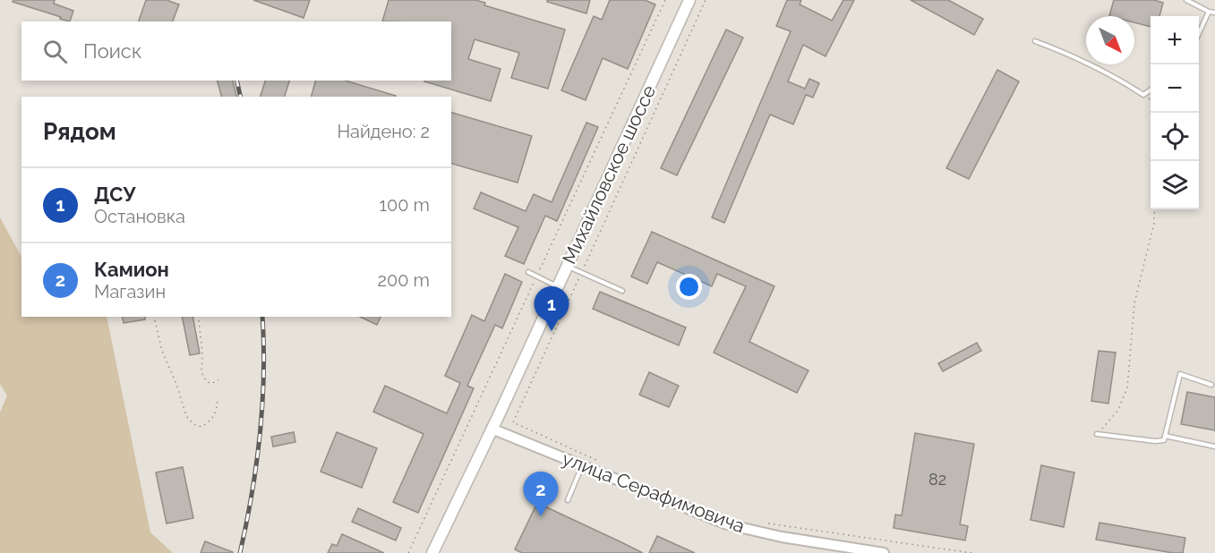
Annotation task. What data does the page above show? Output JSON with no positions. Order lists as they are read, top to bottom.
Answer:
{
  "streets": {
    "main road": ["Михайловское шоссе"],
    "street": ["улица Серафимовича"]
  },
  "crossings": [
    ["Михайловское шоссе", "улица Серафимовича"]
  ],
  "house_numbers": ["82"],
  "north": "bottom right",
  "page": {
    "map_buttons": ["+", "−"],
    "search": "Поиск",
    "heading": ["Рядом", "Найдено: 2"],
    "list": [
      {
        "mark": "1",
        "name": "ДСУ",
        "note": "Остановка",
        "value": "100 m"
      },
      {
        "mark": "2",
        "name": "Камион",
        "note": "Магазин",
        "value": "200 m"
      }
    ],
    "pins": ["1", "2"]
  }
}
